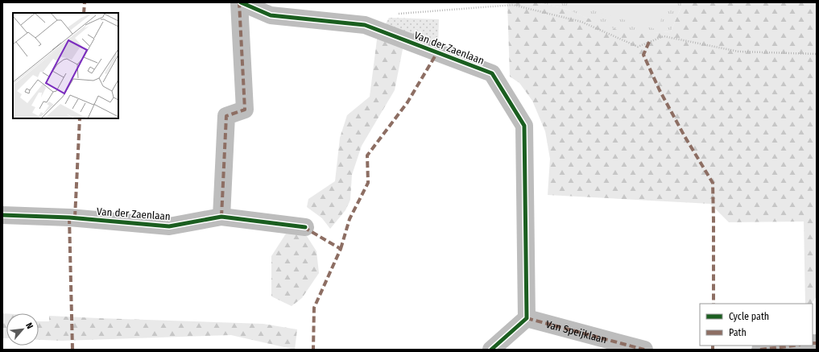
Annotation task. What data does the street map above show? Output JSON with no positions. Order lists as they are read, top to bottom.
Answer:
{
  "streets": {
    "street": ["Van der Zaenlaan", "Van Speijklaan"]
  },
  "crossings": [
    ["Van der Zaenlaan", "Van Speijklaan"]
  ],
  "legend": ["Cycle path", "Path"],
  "north": "top right"
}
